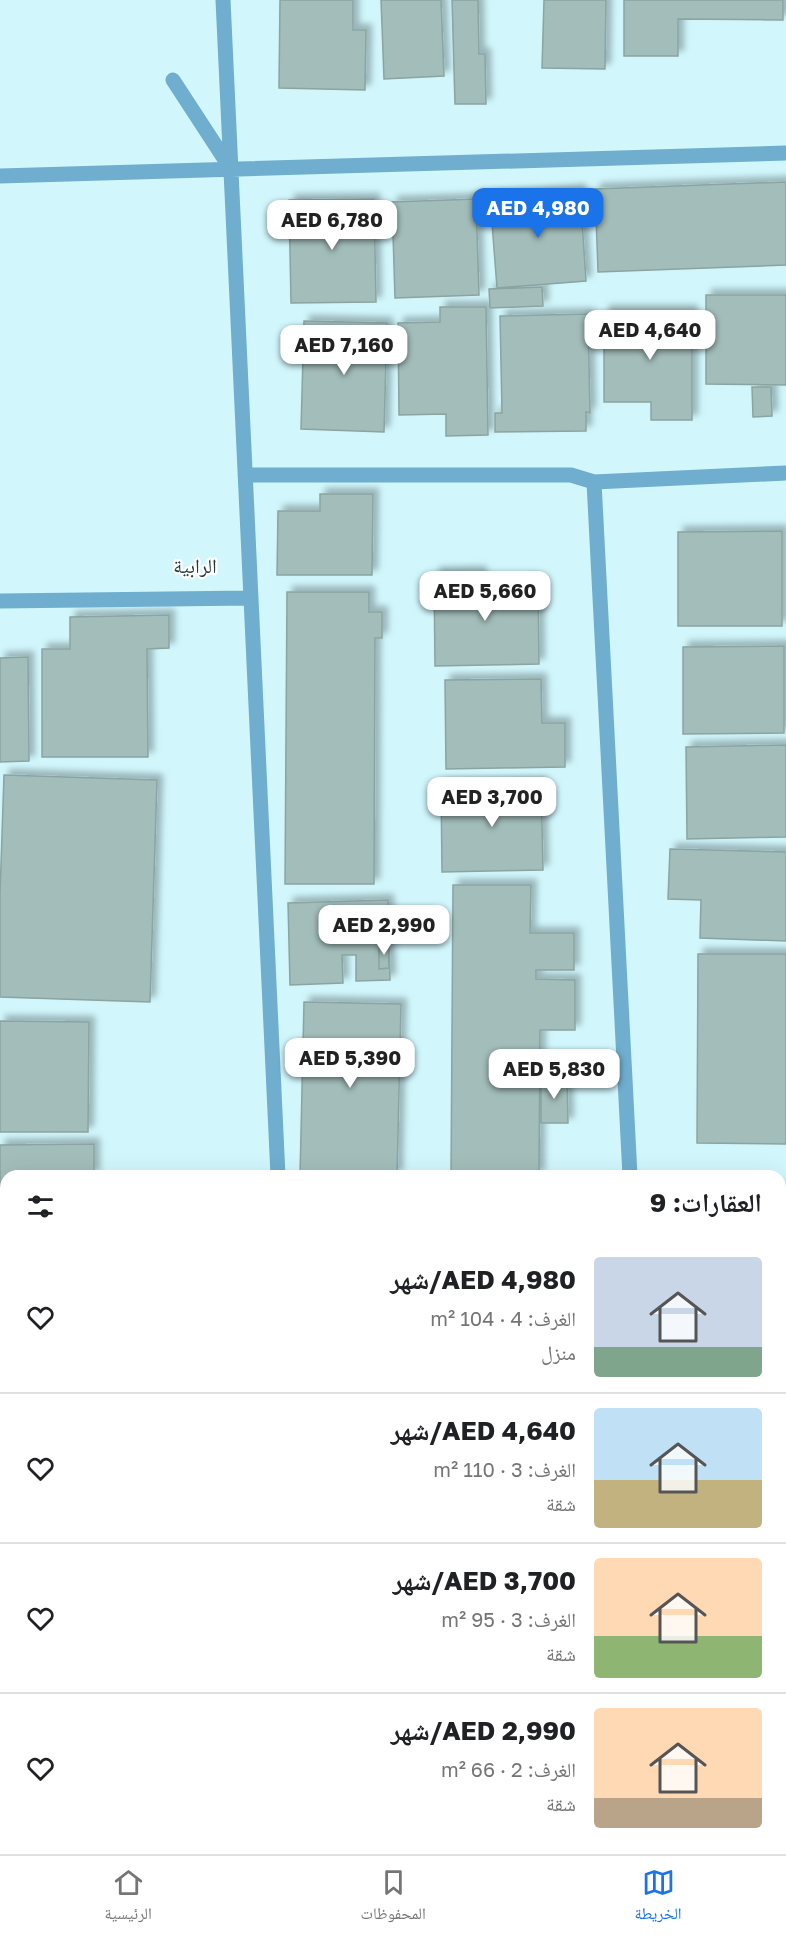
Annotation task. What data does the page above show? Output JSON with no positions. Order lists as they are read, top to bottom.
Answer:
{
  "districts": ["الرابية"],
  "page": {
    "price": [
      "AED 4,980",
      "AED 6,780",
      "AED 4,640",
      "AED 7,160",
      "AED 5,660",
      "AED 3,700",
      "AED 2,990",
      "AED 5,390",
      "AED 5,830"
    ],
    "heading": "العقارات: 9",
    "list": [
      {
        "name": "AED 4,980/شهر",
        "note": "الغرف: 4 · 104 m² · منزل"
      },
      {
        "name": "AED 4,640/شهر",
        "note": "الغرف: 3 · 110 m² · شقة"
      },
      {
        "name": "AED 3,700/شهر",
        "note": "الغرف: 3 · 95 m² · شقة"
      },
      {
        "name": "AED 2,990/شهر",
        "note": "الغرف: 2 · 66 m² · شقة"
      }
    ],
    "tabs": ["الخريطة", "المحفوظات", "الرئيسية"]
  }
}
